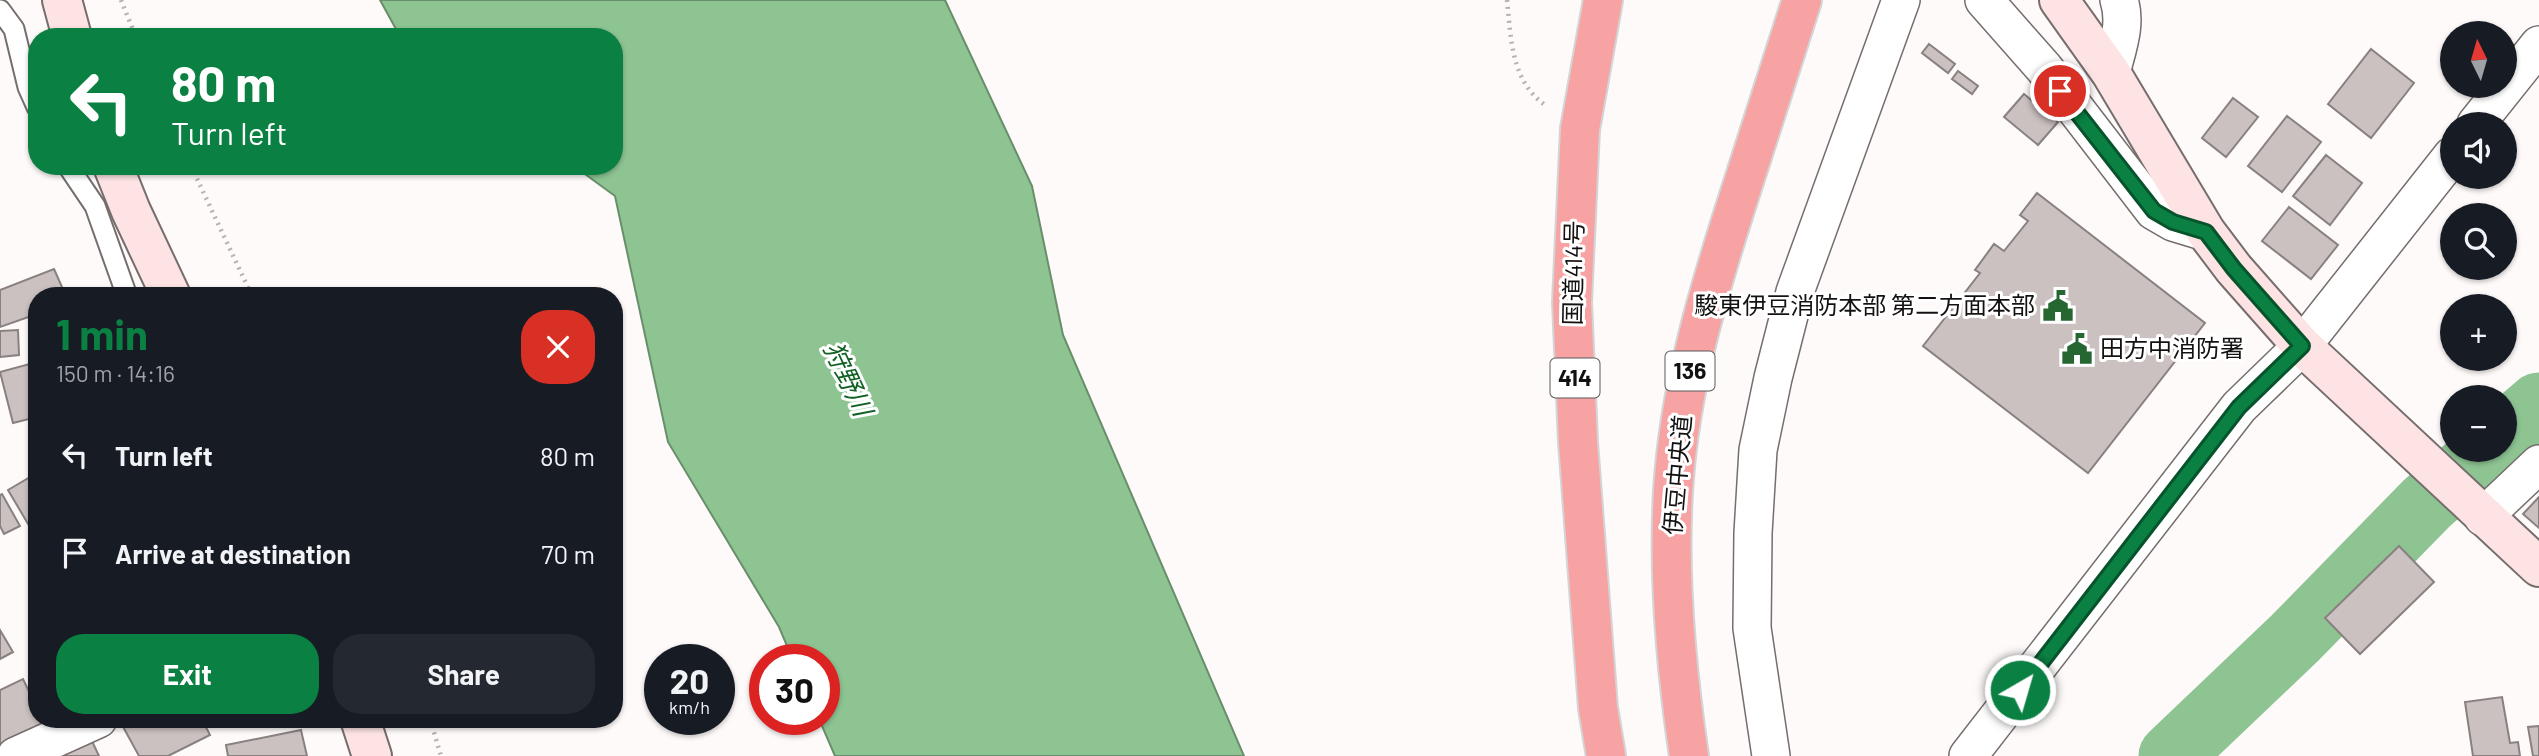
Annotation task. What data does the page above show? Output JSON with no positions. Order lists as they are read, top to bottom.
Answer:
{
  "streets": {
    "highway": [
      "国道414号",
      "136",
      "414",
      "伊豆中央道"
    ]
  },
  "water": ["狩野川"],
  "places": {
    "public building": ["駿東伊豆消防本部 第二方面本部", "田方中消防署"]
  },
  "north": "top",
  "page": {
    "map_buttons": ["+", "−"],
    "turn": ["80 m", "Turn left"],
    "heading": ["1 min", "150 m · 14:16"],
    "list": [
      {
        "name": "Turn left",
        "value": "80 m"
      },
      {
        "name": "Arrive at destination",
        "value": "70 m"
      }
    ],
    "buttons": ["Exit", "Share"],
    "speed": "20 km/h",
    "limit": "30"
  }
}
